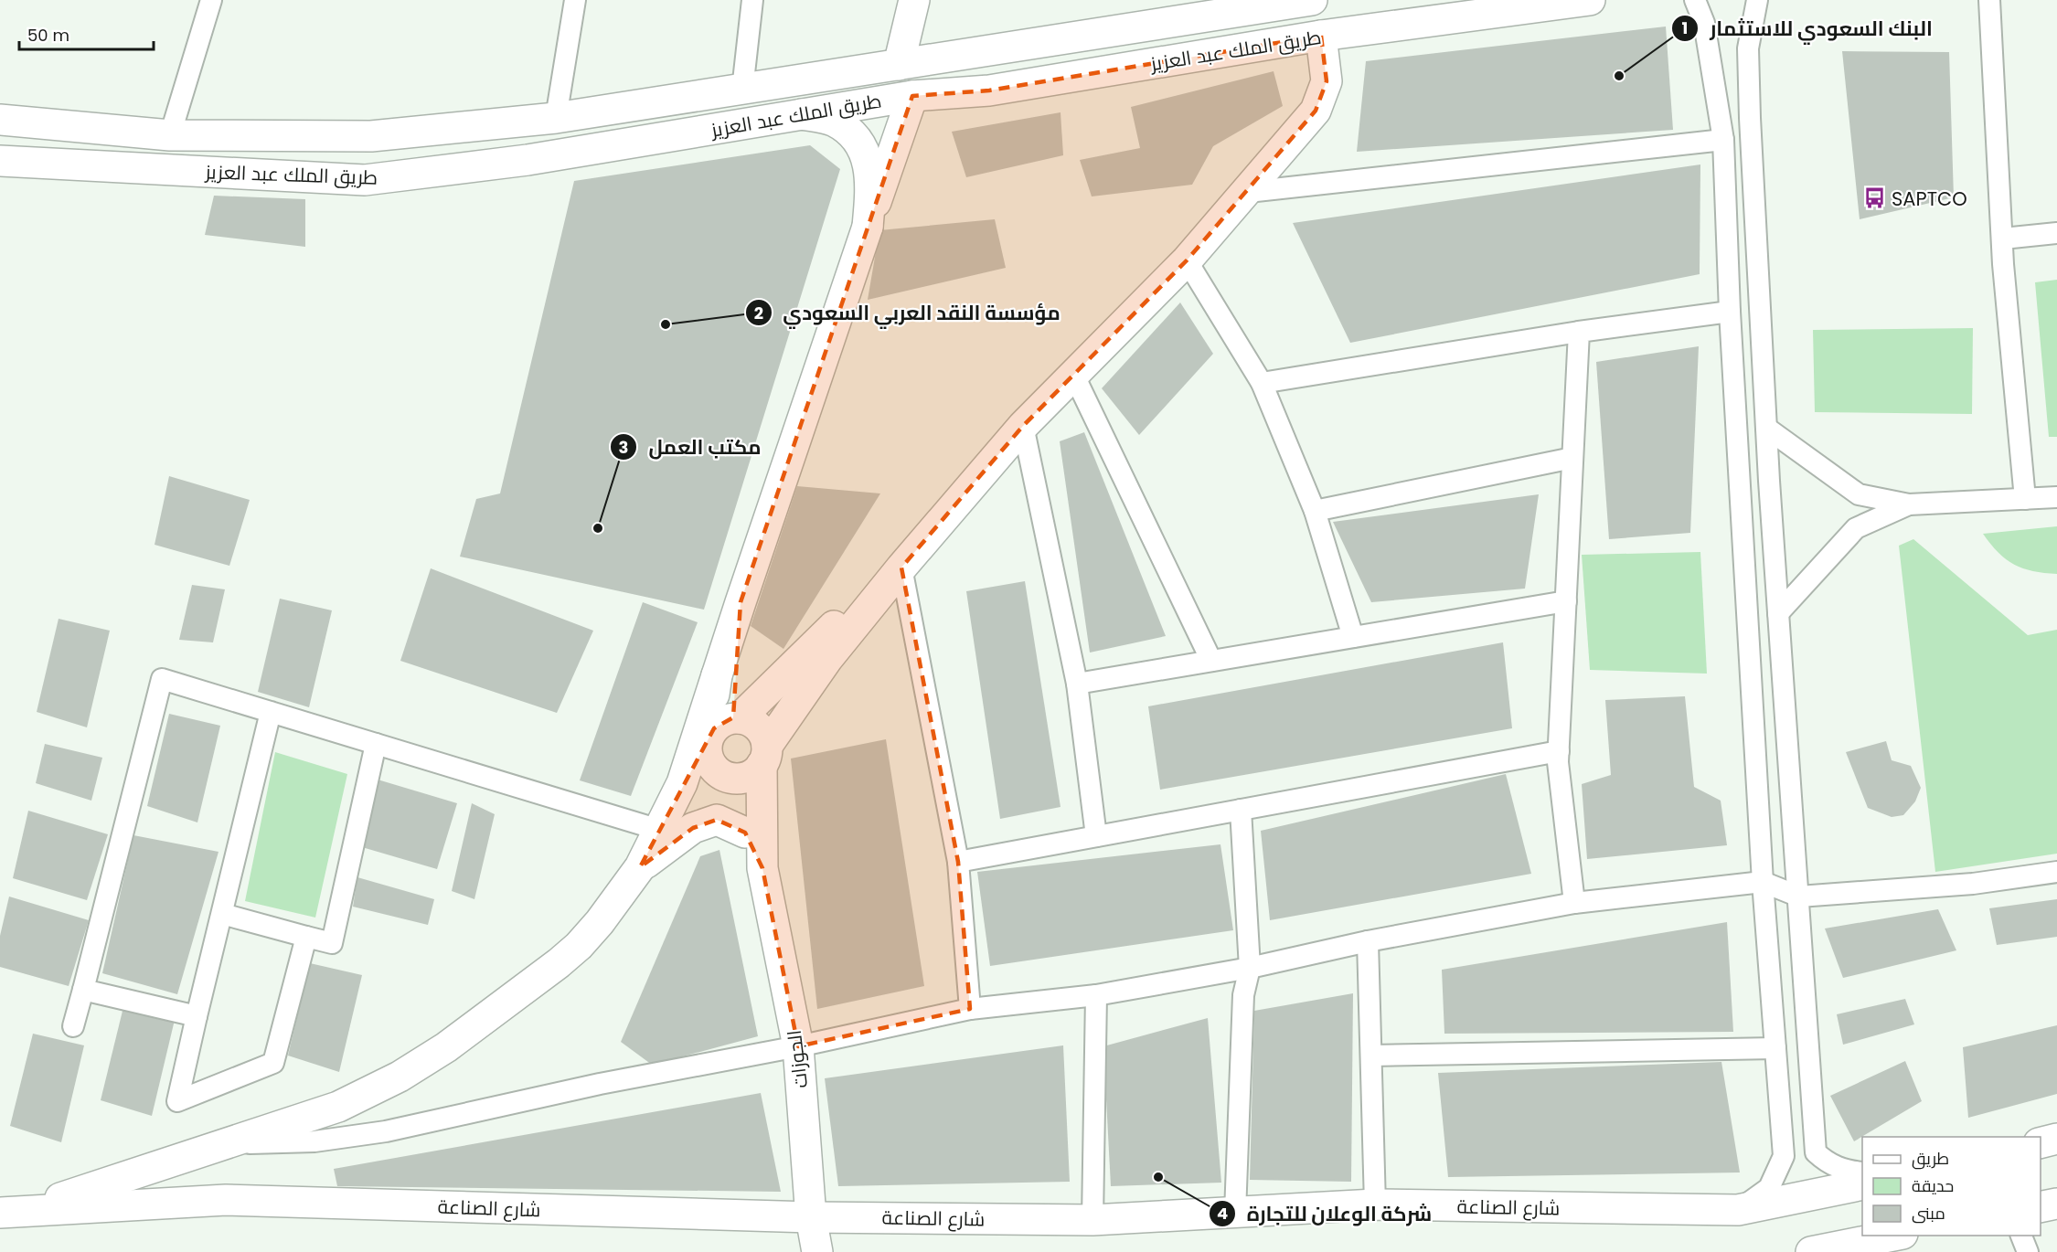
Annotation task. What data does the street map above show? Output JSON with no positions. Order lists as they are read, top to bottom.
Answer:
{
  "streets": {
    "main road": ["طريق الملك عبد العزيز", "الجوزات", "شارع الصناعة"]
  },
  "crossings": [
    ["الجوزات", "شارع الصناعة"]
  ],
  "places": {
    "other": [
      "البنك السعودي للاستثمار",
      "مؤسسة النقد العربي السعودي",
      "مكتب العمل",
      "شركة الوعلان للتجارة"
    ],
    "bus stop": ["SAPTCO"]
  },
  "legend": ["طريق", "حديقة", "مبنى"],
  "scale_bar": "50 m"
}
